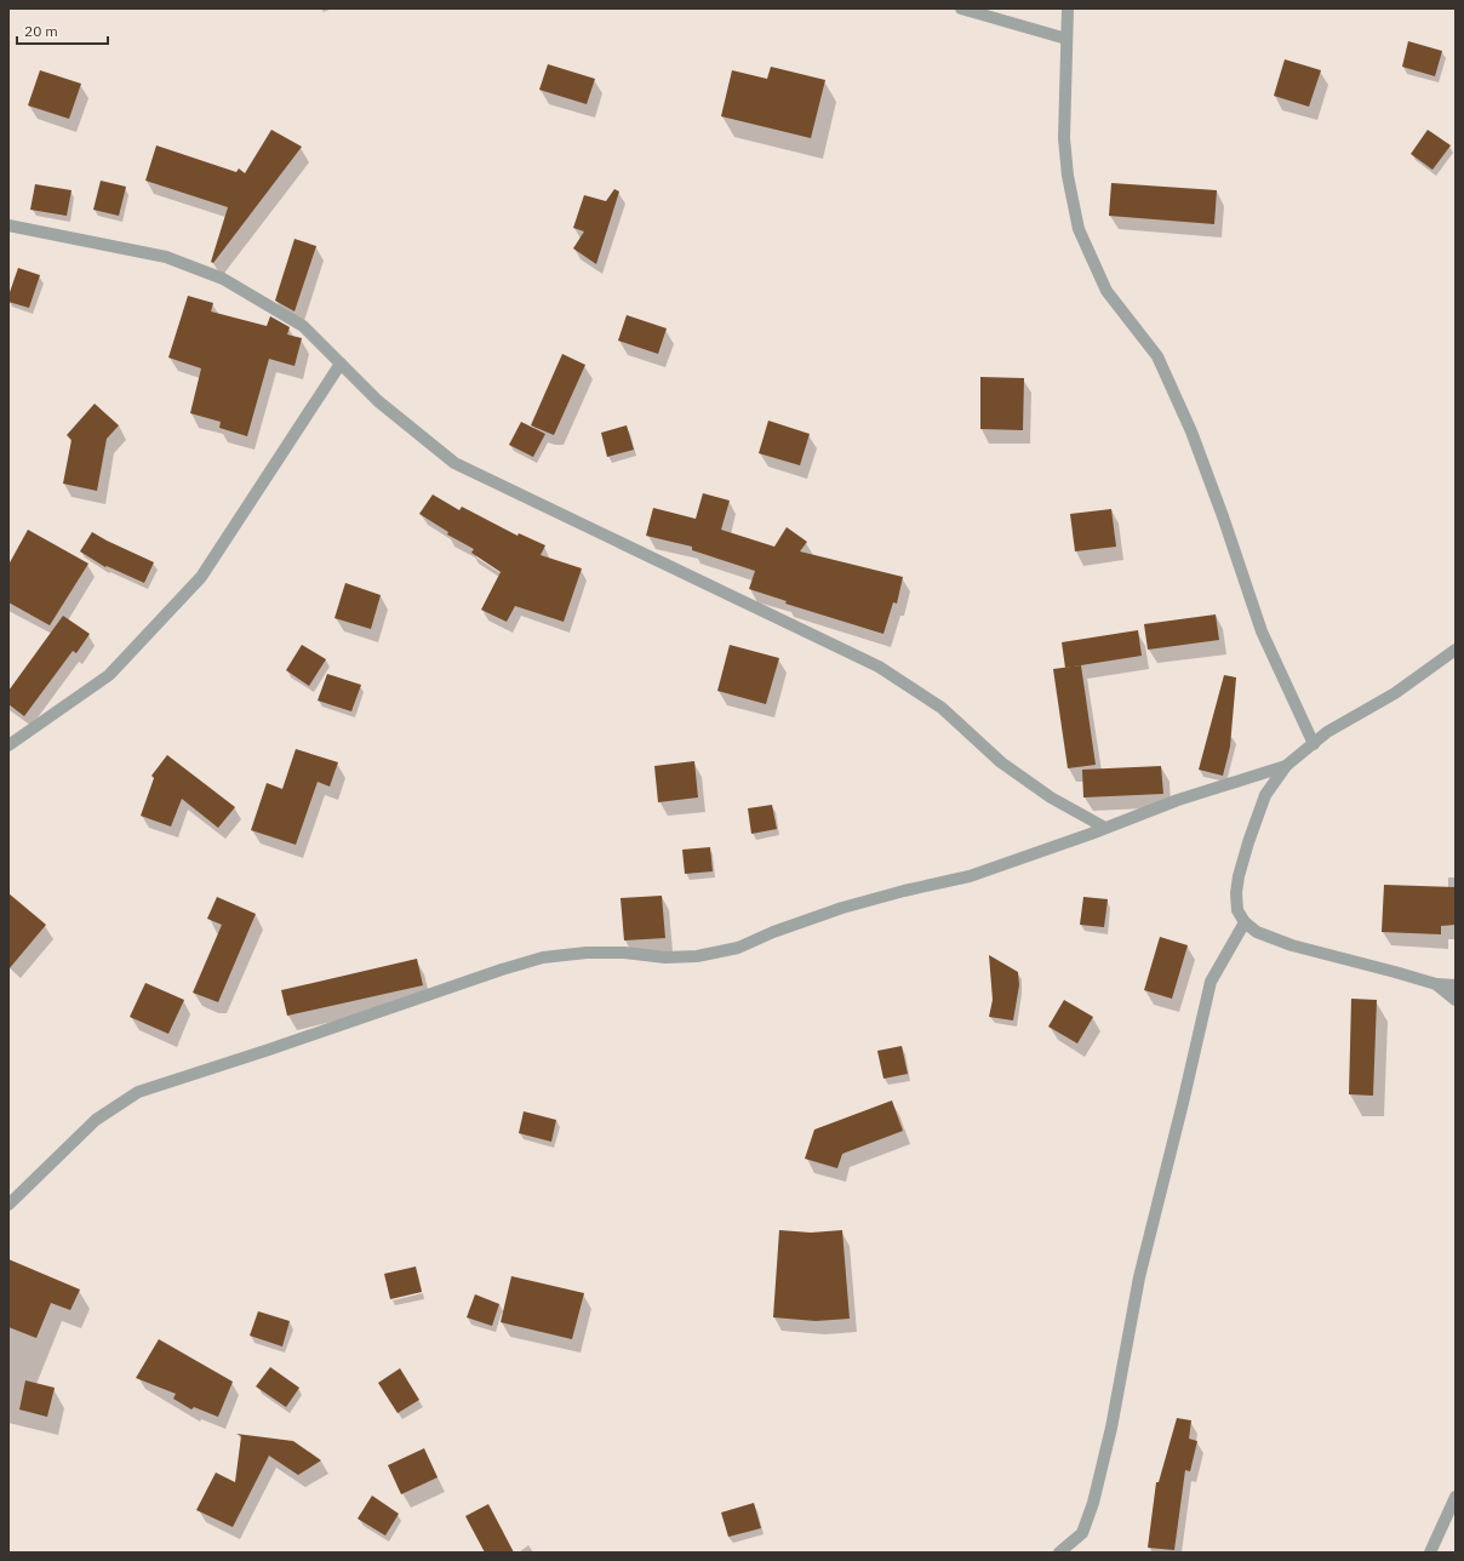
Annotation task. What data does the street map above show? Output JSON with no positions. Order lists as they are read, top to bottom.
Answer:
{
  "scale_bar": "20 m"
}
